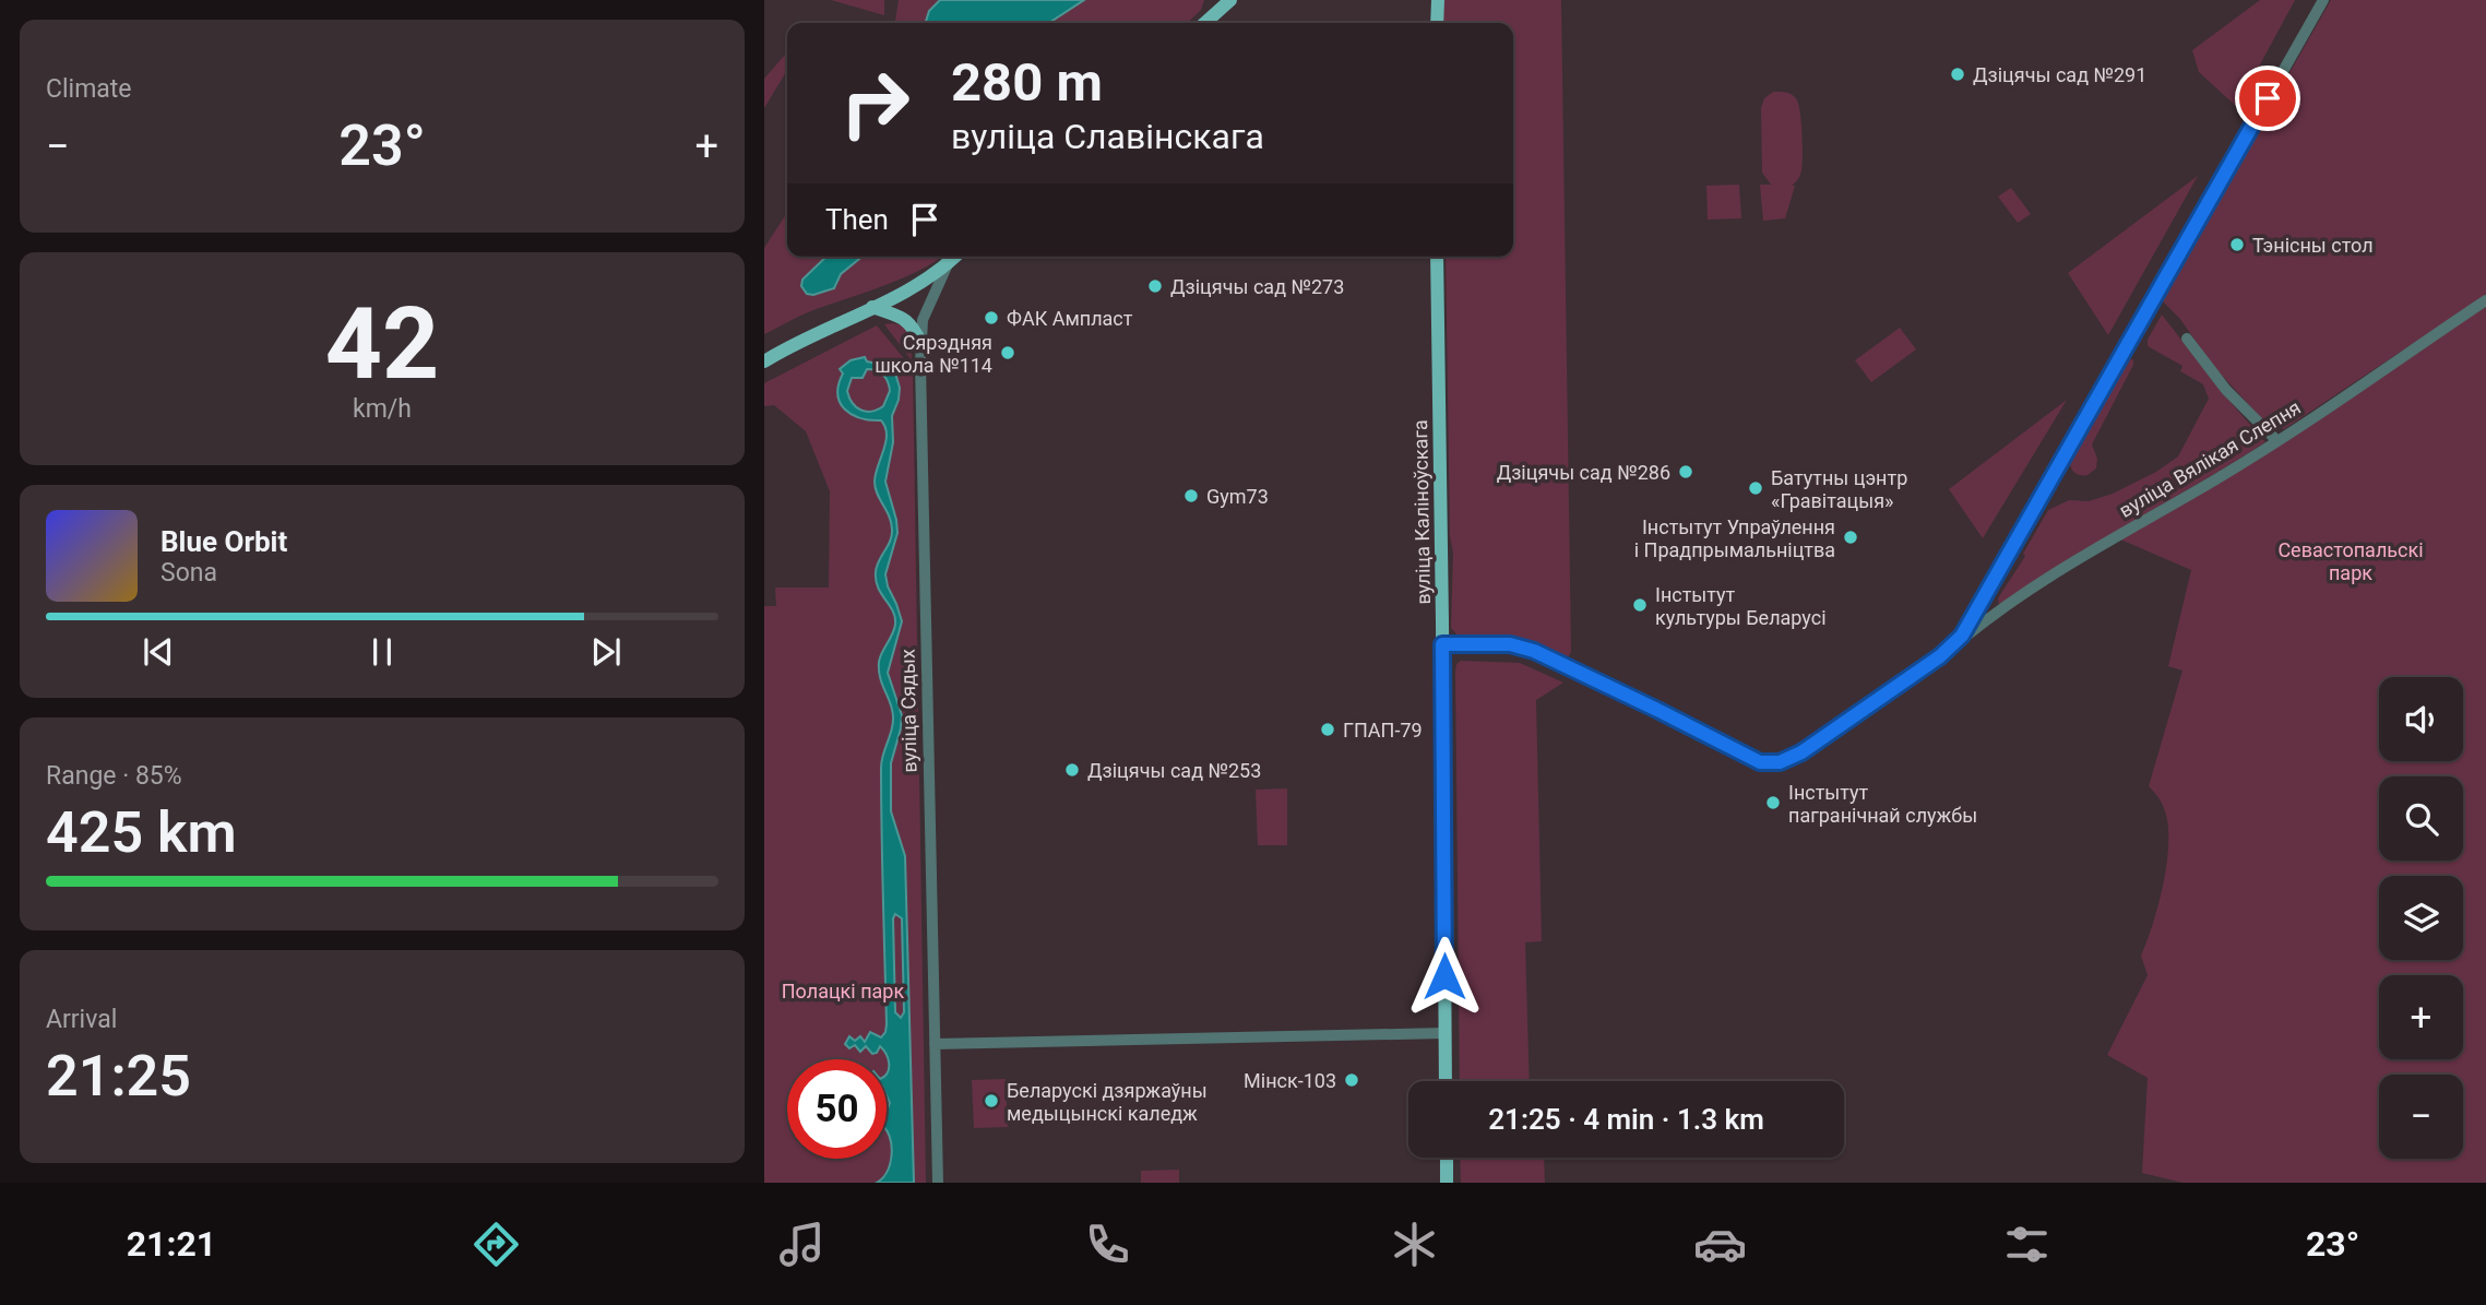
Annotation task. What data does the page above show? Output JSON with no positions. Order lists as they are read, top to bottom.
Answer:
{
  "streets": {
    "main road": ["вуліца Каліноўскага", "вуліца Сядых"],
    "street": ["вуліца Вялікая Слепня"]
  },
  "crossings": [
    ["вуліца Вялікая Слепня", "вуліца Каліноўскага"]
  ],
  "parks": ["Севастопальскі парк", "Полацкі парк"],
  "places": [
    "Дзіцячы сад №291",
    "Тэнісны стол",
    "Дзіцячы сад №273",
    "ФАК Ампласт",
    "Сярэдняя школа №114",
    "Дзіцячы сад №286",
    "Батутны цэнтр «Гравітацыя»",
    "Gym73",
    "Інстытут Упраўлення і Прадпрымальніцтва",
    "Інстытут культуры Беларусі",
    "ГПАП-79",
    "Дзіцячы сад №253",
    "Інстытут пагранічнай службы",
    "Мінск-103",
    "Беларускі дзяржаўны медыцынскі каледж"
  ],
  "page": {
    "tile": [
      "Climate",
      ["42", "km/h"],
      ["Range · 85%", "425 km"],
      ["Arrival", "21:25"]
    ],
    "turn": ["280 m", "вуліца Славінскага"],
    "heat": ["−", "23°", "+"],
    "then": "Then",
    "song": ["Blue Orbit", "Sona"],
    "map_buttons": ["+", "−"],
    "limit": "50",
    "trip": "21:25 · 4 min · 1.3 km",
    "tabs": ["21:21", "23°"]
  }
}
